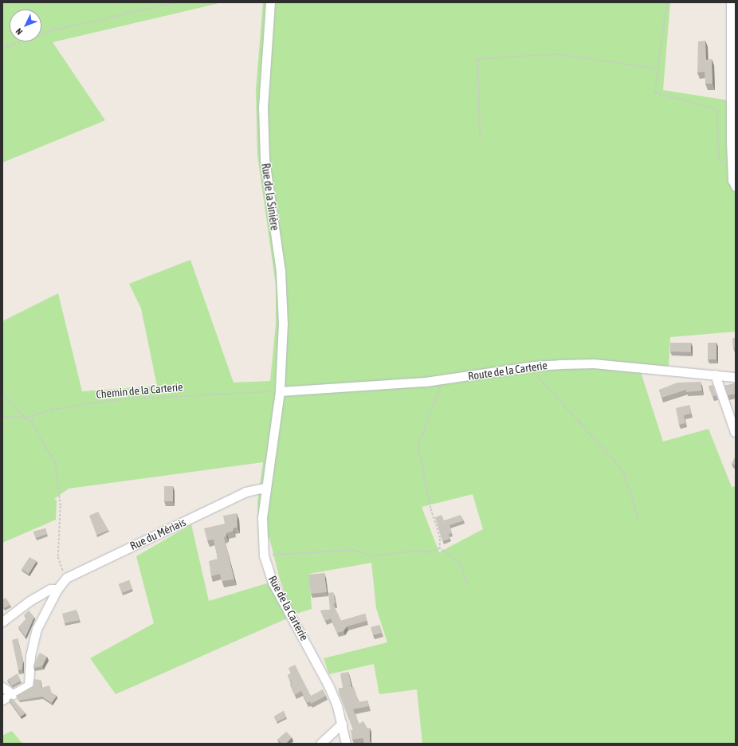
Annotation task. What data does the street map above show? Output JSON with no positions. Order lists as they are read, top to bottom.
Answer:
{
  "streets": {
    "street": [
      "Rue de la Sinière",
      "Route de la Carterie",
      "Rue du Mériais",
      "Rue de la Carterie"
    ],
    "path": ["Chemin de la Carterie"]
  },
  "crossings": [
    ["Rue de la Sinière", "Route de la Carterie"],
    ["Rue de la Sinière", "Chemin de la Carterie"],
    ["Rue de la Sinière", "Rue de la Carterie"],
    ["Route de la Carterie", "Chemin de la Carterie"],
    ["Route de la Carterie", "Rue de la Carterie"],
    ["Chemin de la Carterie", "Rue de la Carterie"],
    ["Rue du Mériais", "Rue de la Carterie"]
  ],
  "north": "bottom left"
}
